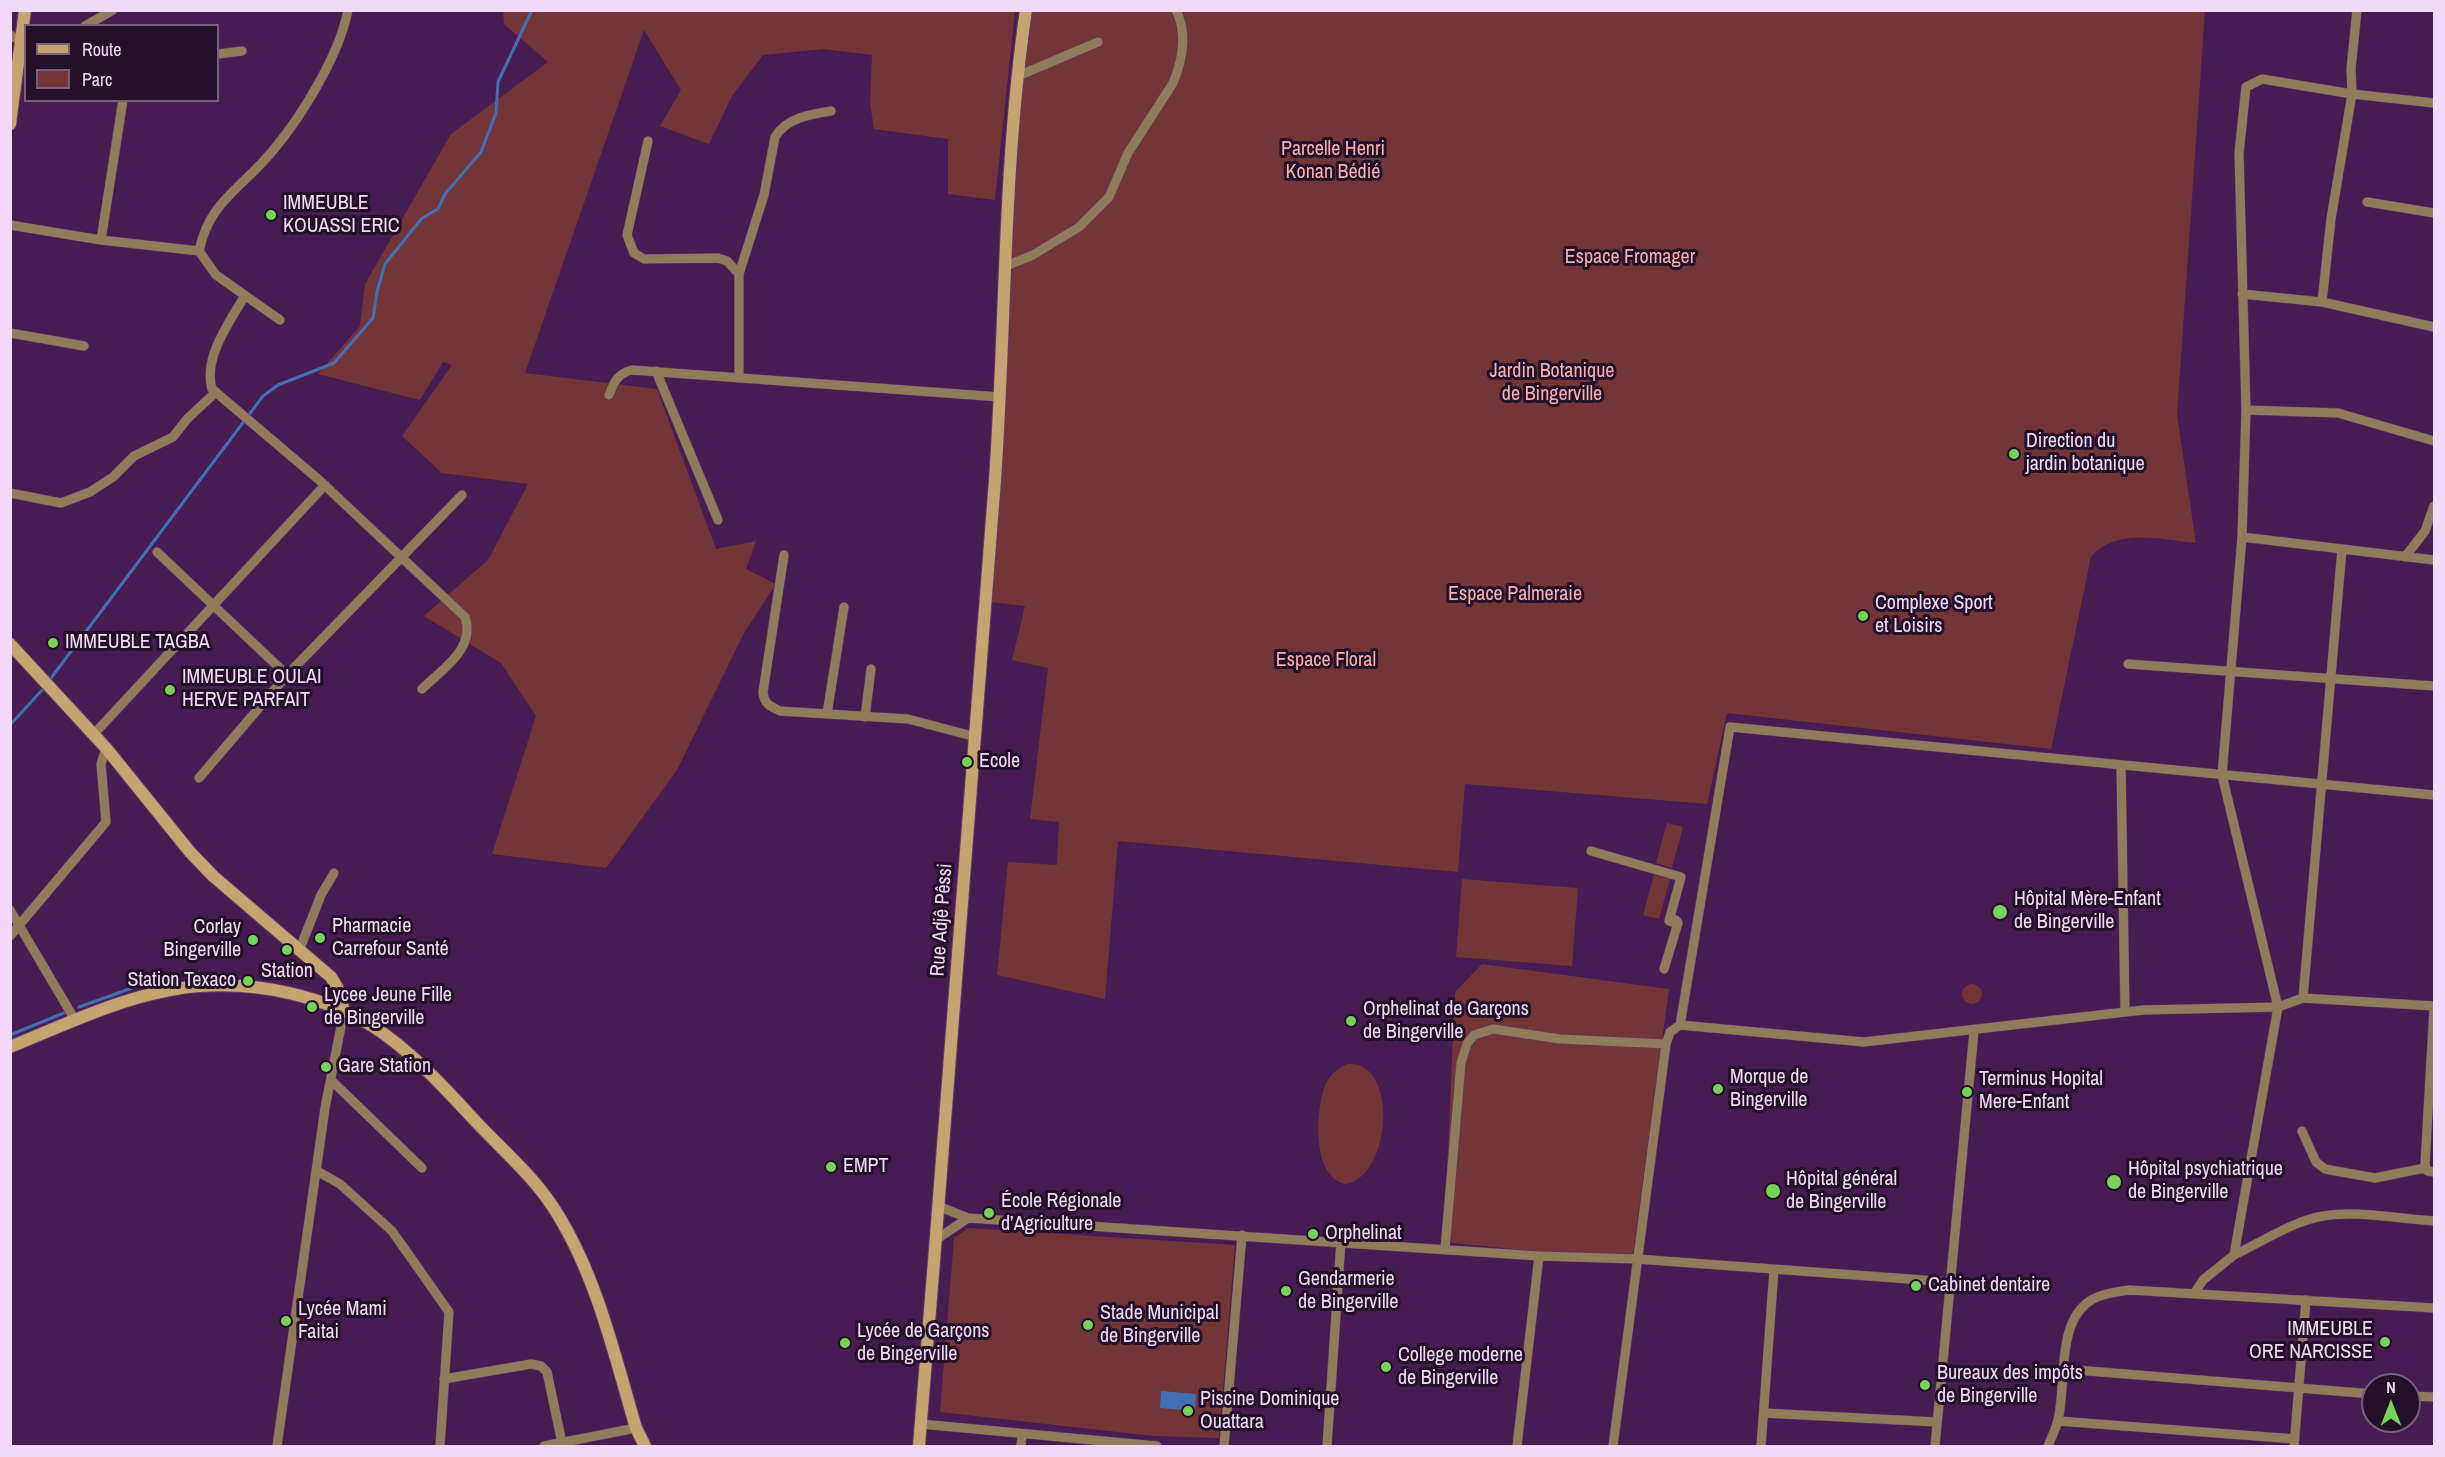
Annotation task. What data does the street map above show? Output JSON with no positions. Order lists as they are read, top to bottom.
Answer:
{
  "streets": {
    "street": ["Rue Adjê Pêssi"]
  },
  "parks": [
    "Parcelle Henri Konan Bédié",
    "Espace Fromager",
    "Jardin Botanique de Bingerville",
    "Espace Palmeraie",
    "Espace Floral"
  ],
  "places": [
    "IMMEUBLE KOUASSI ERIC",
    "Direction du jardin botanique",
    "Complexe Sport et Loisirs",
    "IMMEUBLE TAGBA",
    "IMMEUBLE OULAI HERVE PARFAIT",
    "Ecole",
    "Hôpital Mère-Enfant de Bingerville",
    "Pharmacie Carrefour Santé",
    "Corlay Bingerville",
    "Station",
    "Station Texaco",
    "Lycee Jeune Fille de Bingerville",
    "Orphelinat de Garçons de Bingerville",
    "Gare Station",
    "Morque de Bingerville",
    "Terminus Hopital Mere-Enfant",
    "EMPT",
    "Hôpital psychiatrique de Bingerville",
    "Hôpital général de Bingerville",
    "École Régionale d’Agriculture",
    "Orphelinat",
    "Cabinet dentaire",
    "Gendarmerie de Bingerville",
    "Lycée Mami Faitai",
    "Stade Municipal de Bingerville",
    "IMMEUBLE ORE NARCISSE",
    "Lycée de Garçons de Bingerville",
    "College moderne de Bingerville",
    "Bureaux des impôts de Bingerville",
    "Piscine Dominique Ouattara"
  ],
  "legend": ["Route", "Parc"],
  "north": "top"
}
